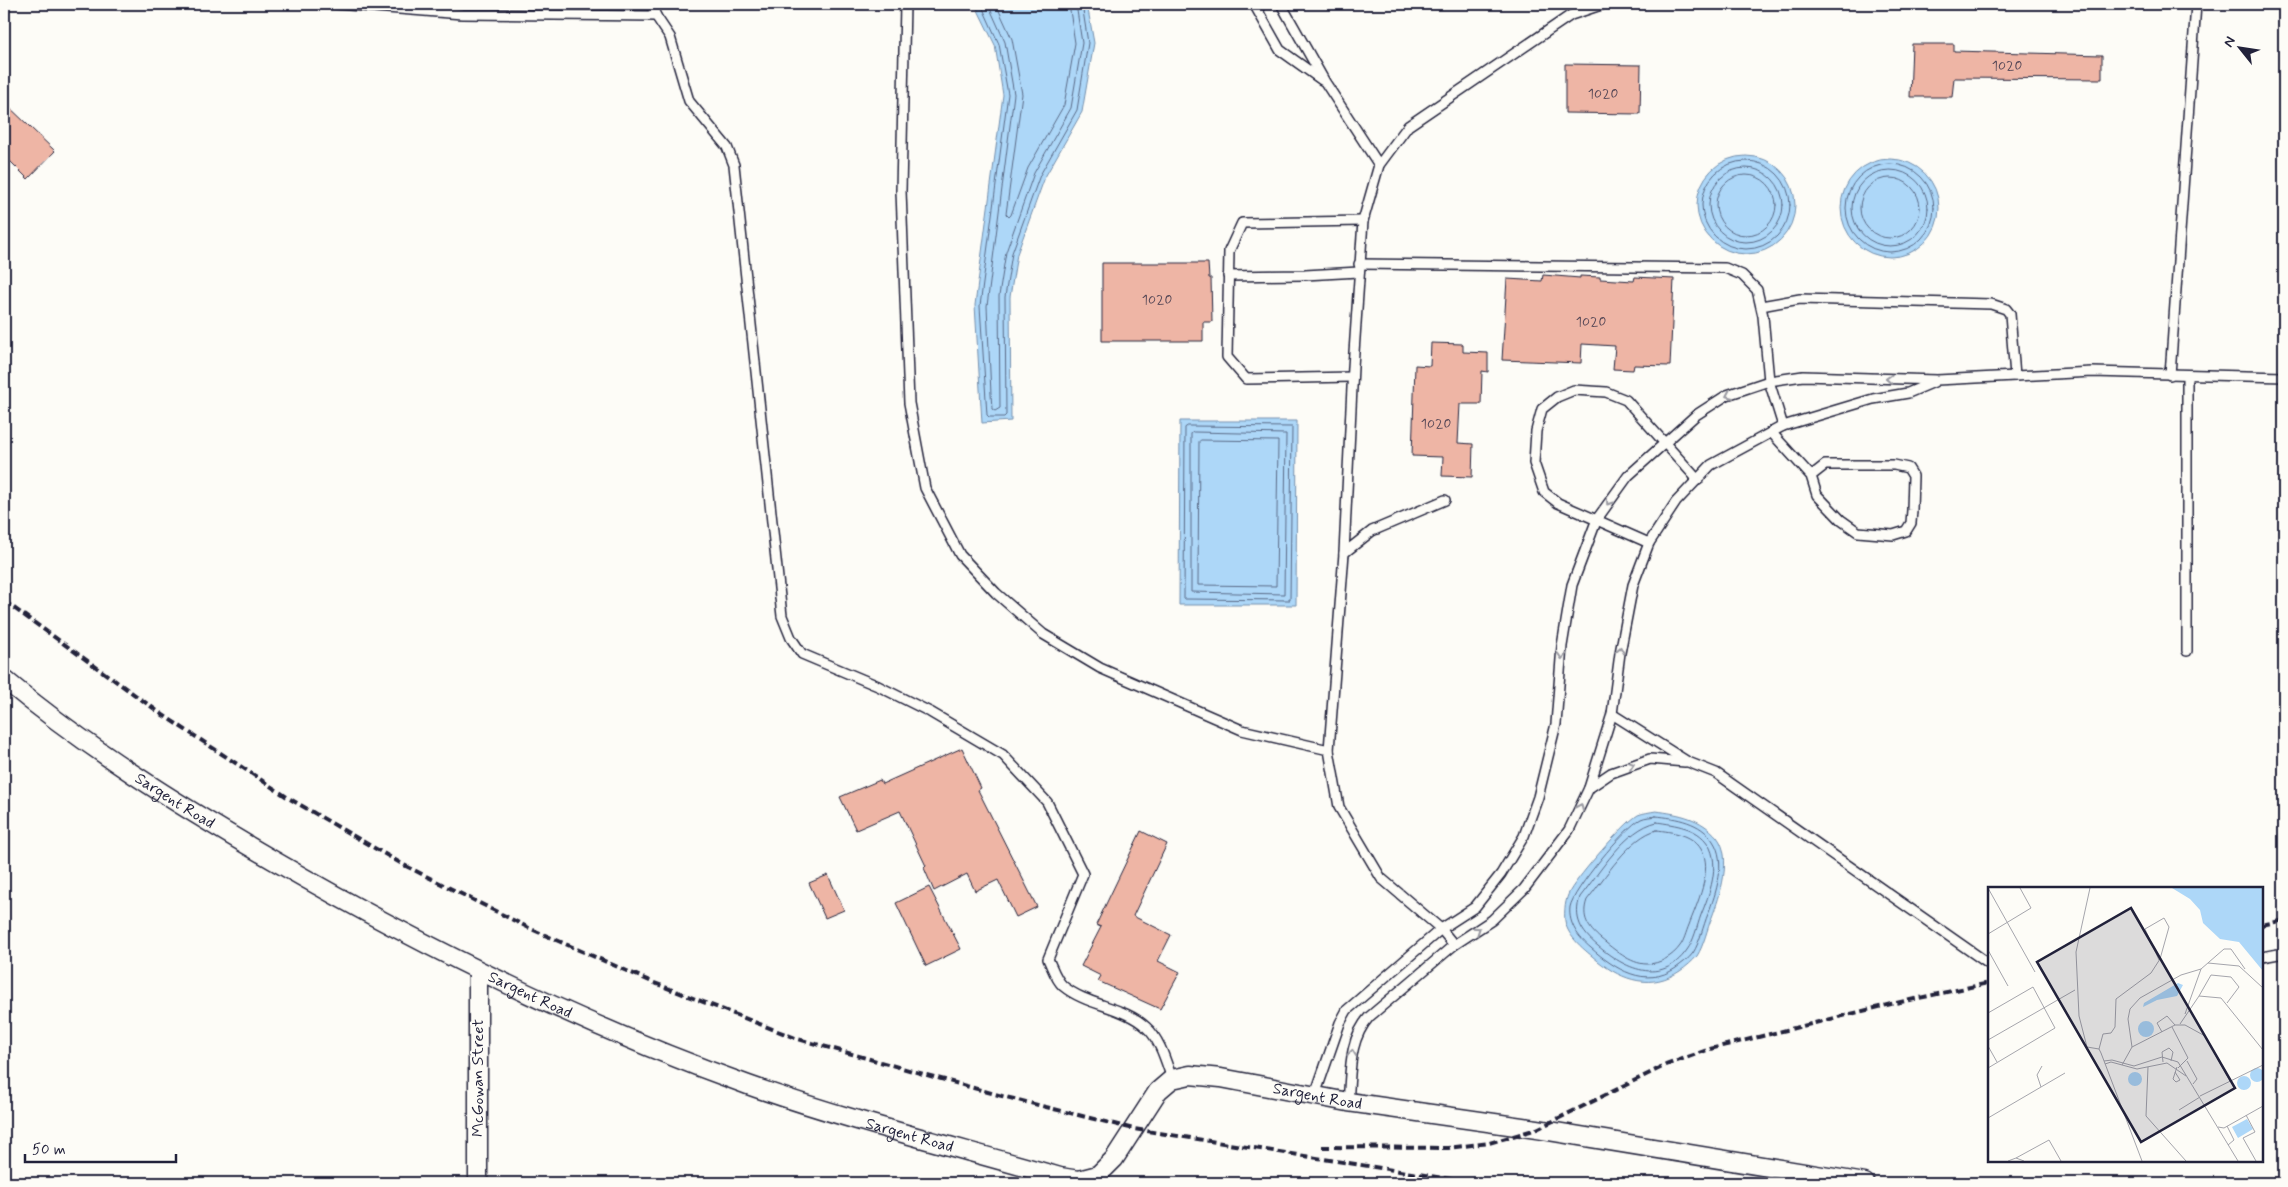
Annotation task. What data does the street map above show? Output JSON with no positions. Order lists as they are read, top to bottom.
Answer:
{
  "streets": {
    "street": ["Sargent Road", "McGowan Street"]
  },
  "crossings": [
    ["Sargent Road", "McGowan Street"]
  ],
  "house_numbers": [
    "1020",
    "1020",
    "1020",
    "1020",
    "1020"
  ],
  "scale_bar": "50 m",
  "north": "top left"
}
